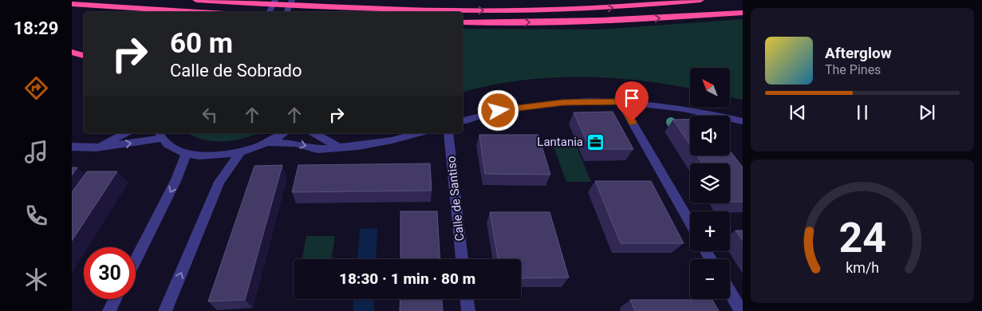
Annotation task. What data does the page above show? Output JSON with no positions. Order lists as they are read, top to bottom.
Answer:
{
  "streets": {
    "street": ["Calle de Santiso"]
  },
  "places": {
    "office": ["Lantania"]
  },
  "north": "top left",
  "page": {
    "tabs": "18:29",
    "turn": ["60 m", "Calle de Sobrado"],
    "song": ["Afterglow", "The Pines"],
    "map_buttons": ["+", "−"],
    "limit": "30",
    "trip": "18:30 · 1 min · 80 m",
    "gauge": ["24", "km/h"]
  }
}
